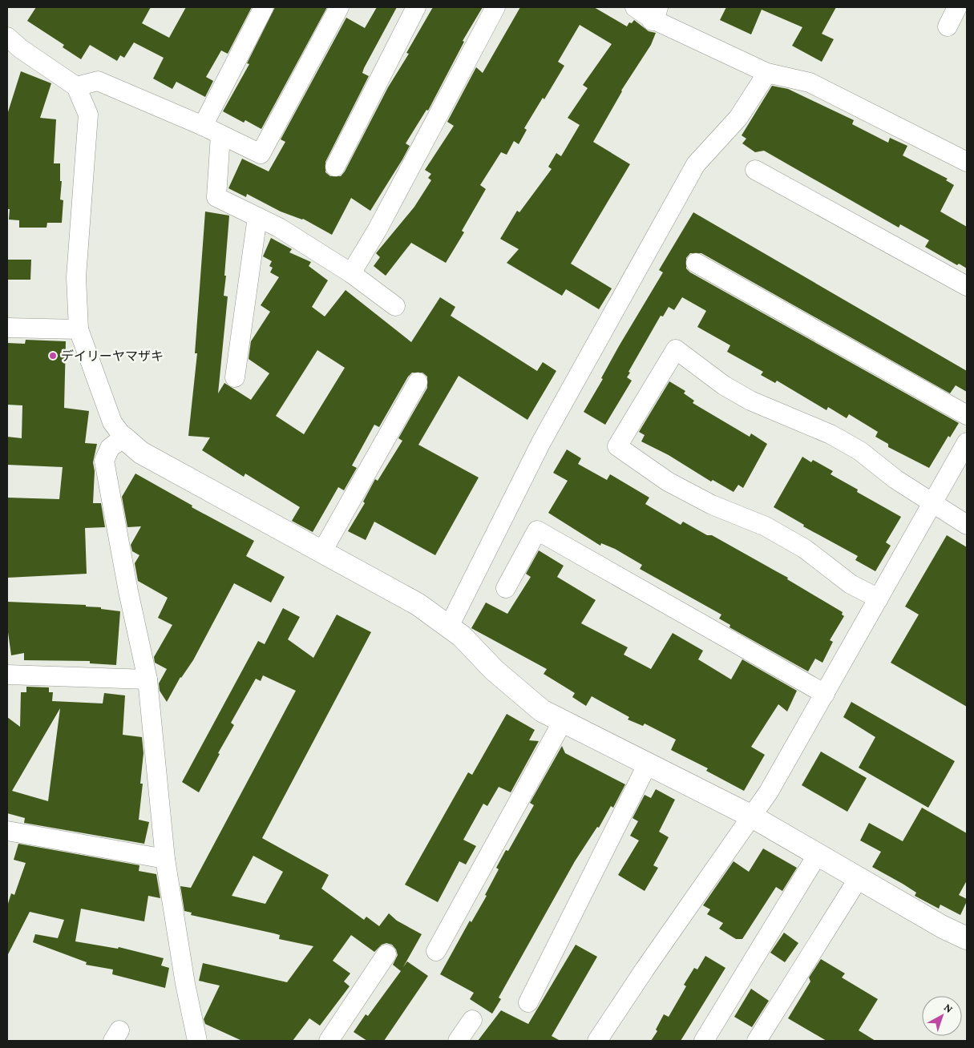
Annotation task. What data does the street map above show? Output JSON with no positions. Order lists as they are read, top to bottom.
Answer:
{
  "places": ["デイリーヤマザキ"],
  "north": "top right"
}
